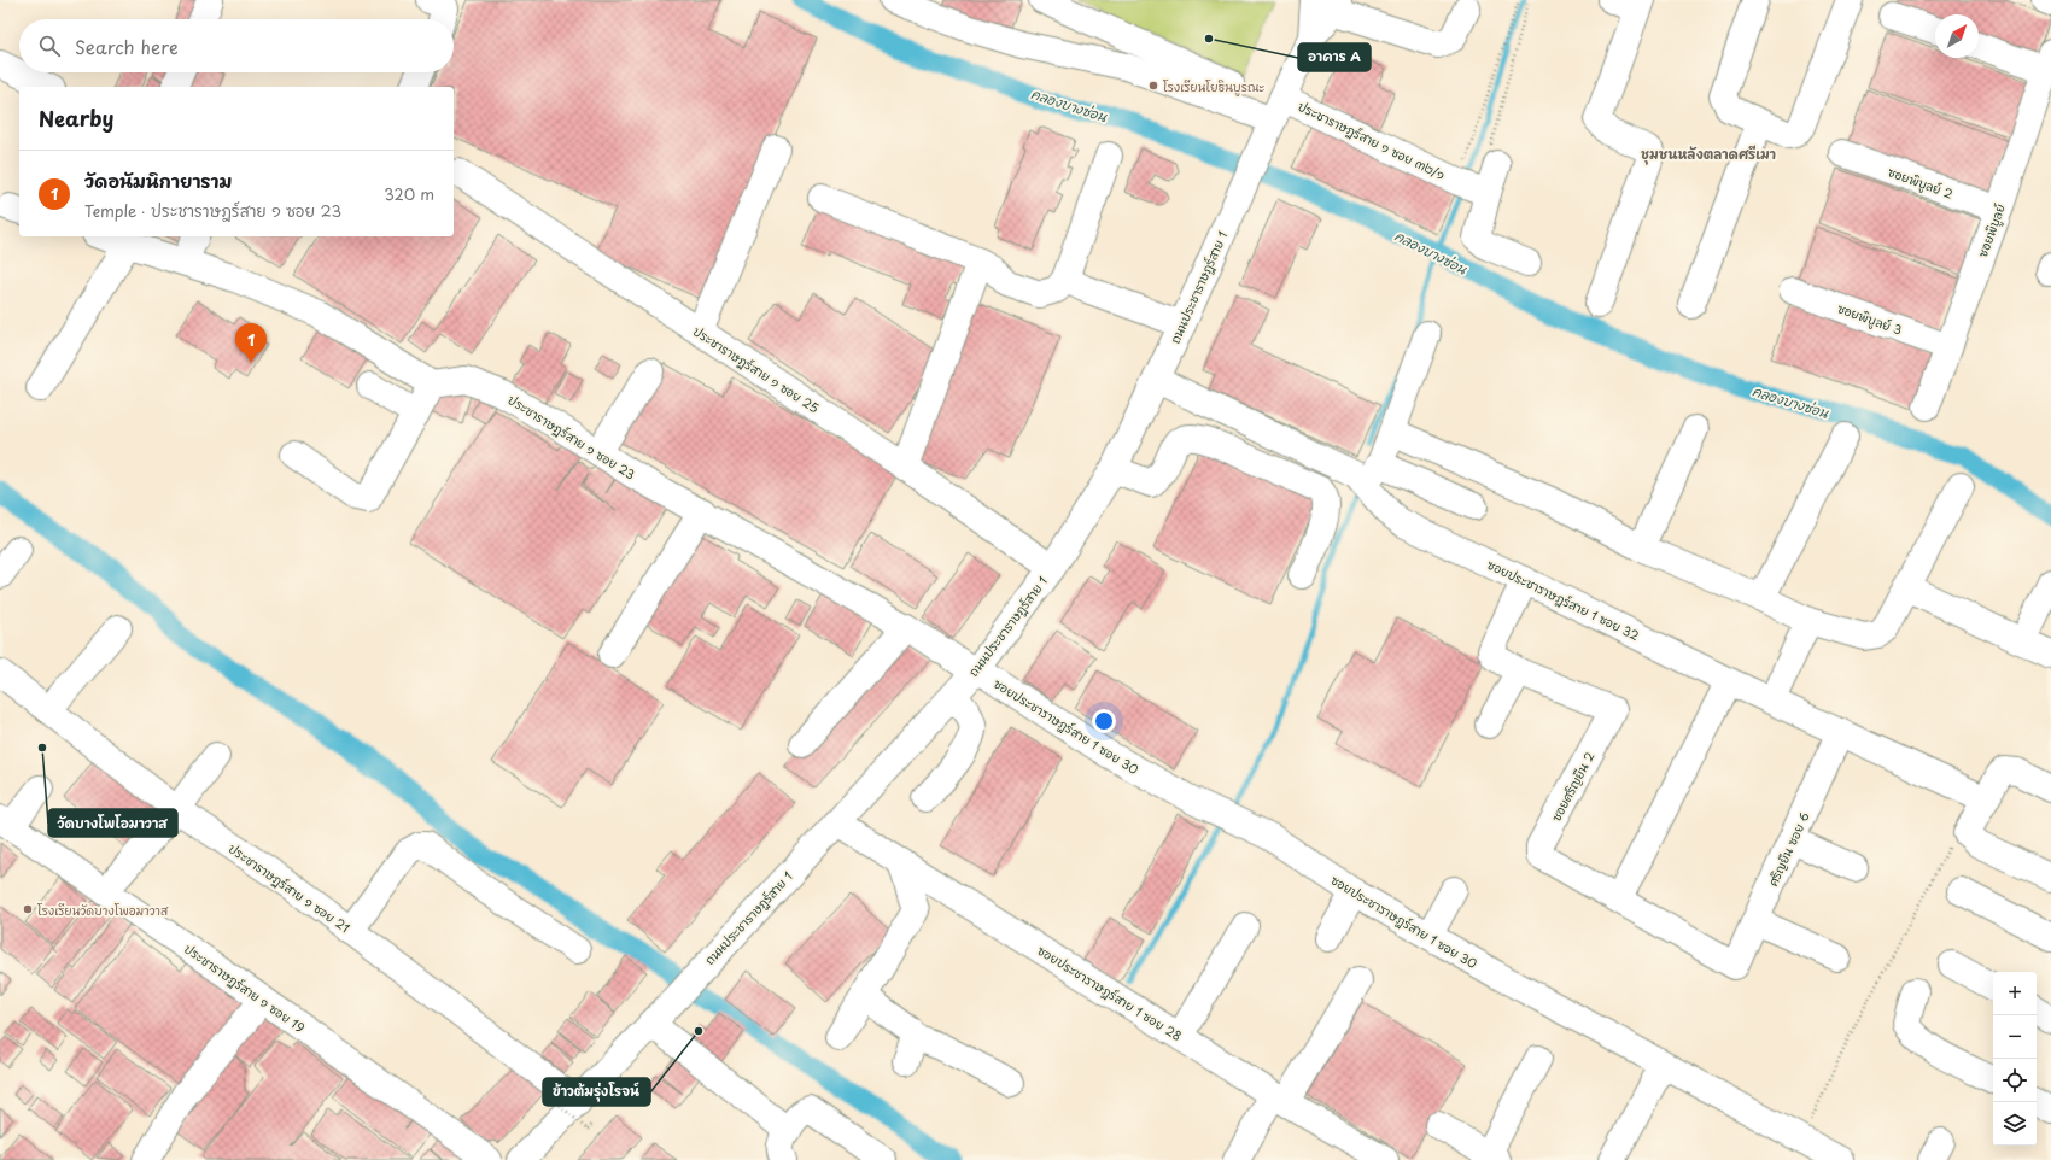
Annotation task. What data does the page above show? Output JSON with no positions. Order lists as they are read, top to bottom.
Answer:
{
  "streets": {
    "street": [
      "ประชาราษฎร์สาย ๑ ซอย ๓๒/๑",
      "ซอยพิบูลย์ 2",
      "ซอยพิบูลย์",
      "ถนนประชาราษฎร์สาย 1",
      "ซอยพิบูลย์ 3",
      "ประชาราษฎร์สาย ๑ ซอย 25",
      "ประชาราษฎร์สาย ๑ ซอย 23",
      "ซอยประชาราษฎร์สาย 1 ซอย 32",
      "ซอยประชาราษฎร์สาย 1 ซอย 30",
      "ซอยศริญยืน 2",
      "ศริญยืน ซอย 6",
      "ประชาราษฎร์สาย ๑ ซอย 21",
      "ประชาราษฎร์สาย ๑ ซอย 19",
      "ซอยประชาราษฎร์สาย 1 ซอย 28"
    ]
  },
  "crossings": [
    ["ประชาราษฎร์สาย ๑ ซอย ๓๒/๑", "ถนนประชาราษฎร์สาย 1"],
    ["ซอยพิบูลย์ 2", "ซอยพิบูลย์"],
    ["ซอยพิบูลย์", "ซอยพิบูลย์ 3"],
    ["ถนนประชาราษฎร์สาย 1", "ประชาราษฎร์สาย ๑ ซอย 25"],
    ["ถนนประชาราษฎร์สาย 1", "ประชาราษฎร์สาย ๑ ซอย 23"],
    ["ถนนประชาราษฎร์สาย 1", "ซอยประชาราษฎร์สาย 1 ซอย 32"],
    ["ถนนประชาราษฎร์สาย 1", "ซอยประชาราษฎร์สาย 1 ซอย 30"],
    ["ถนนประชาราษฎร์สาย 1", "ประชาราษฎร์สาย ๑ ซอย 21"],
    ["ถนนประชาราษฎร์สาย 1", "ซอยประชาราษฎร์สาย 1 ซอย 28"],
    ["ประชาราษฎร์สาย ๑ ซอย 23", "ซอยประชาราษฎร์สาย 1 ซอย 30"],
    ["ซอยประชาราษฎร์สาย 1 ซอย 32", "ซอยศริญยืน 2"],
    ["ซอยประชาราษฎร์สาย 1 ซอย 32", "ศริญยืน ซอย 6"],
    ["ซอยศริญยืน 2", "ศริญยืน ซอย 6"]
  ],
  "districts": ["ชุมชนหลังตลาดศรีเมา"],
  "water": ["คลองบางซ่อน"],
  "places": [
    "อาคาร A",
    "โรงเรียนโยธินบูรณะ",
    "วัดบางโพโอมาวาส",
    "โรงเรียนวัดบางโพอมาวาส",
    "ข้าวต้มรุ่งโรจน์"
  ],
  "north": "top right",
  "page": {
    "search": "Search here",
    "heading": "Nearby",
    "list": [
      {
        "mark": "1",
        "name": "วัดอนัมนิกายาราม",
        "note": "Temple · ประชาราษฎร์สาย ๑ ซอย 23",
        "value": "320 m"
      }
    ],
    "pins": "1",
    "map_buttons": ["+", "−"]
  }
}
